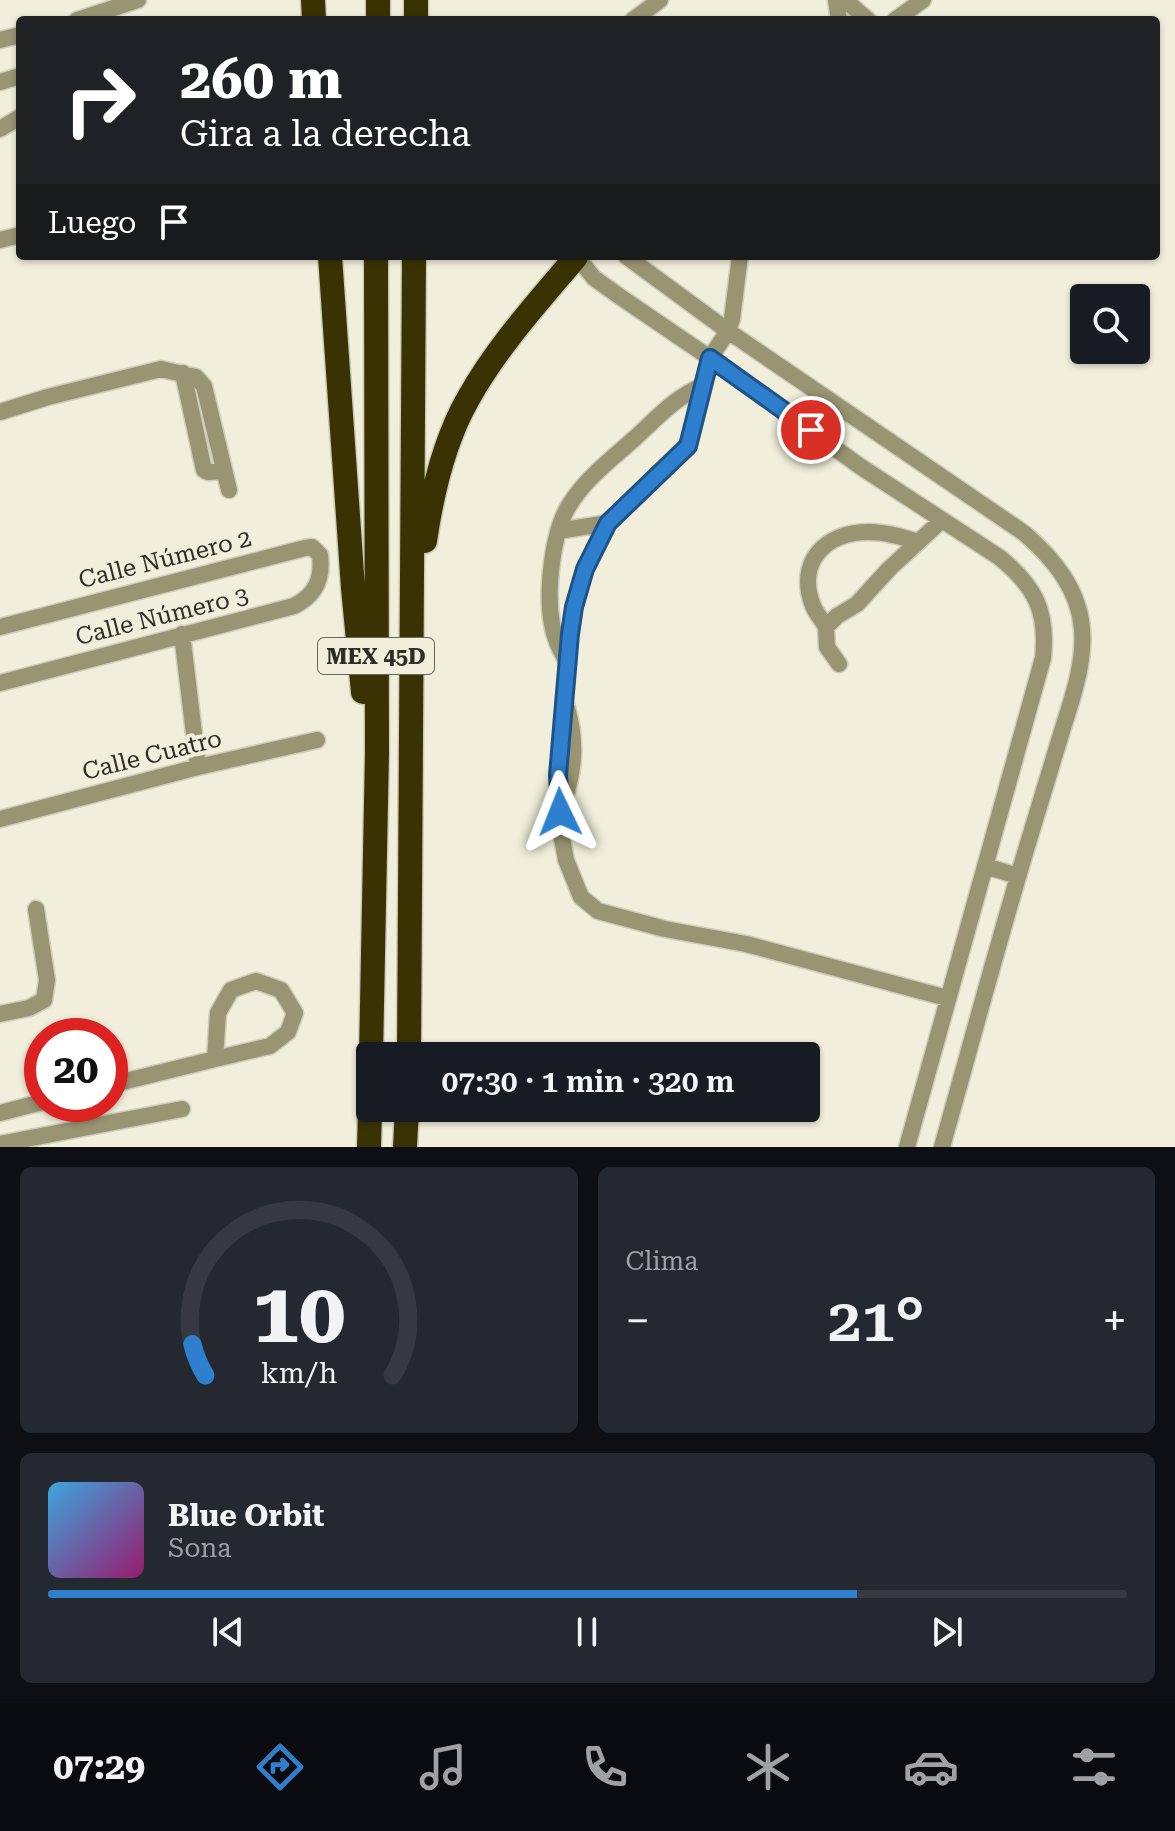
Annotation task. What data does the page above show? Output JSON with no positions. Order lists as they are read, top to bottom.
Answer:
{
  "streets": {
    "highway": ["MEX 45D"],
    "street": ["Calle Número 2", "Calle Número 3", "Calle Cuatro"]
  },
  "crossings": [
    ["Calle Número 2", "Calle Número 3"]
  ],
  "page": {
    "turn": ["260 m", "Gira a la derecha"],
    "then": "Luego",
    "limit": "20",
    "trip": "07:30 · 1 min · 320 m",
    "tile": "Clima",
    "heat": ["−", "21°", "+"],
    "song": ["Blue Orbit", "Sona"],
    "tabs": "07:29",
    "gauge": ["10", "km/h"]
  }
}
